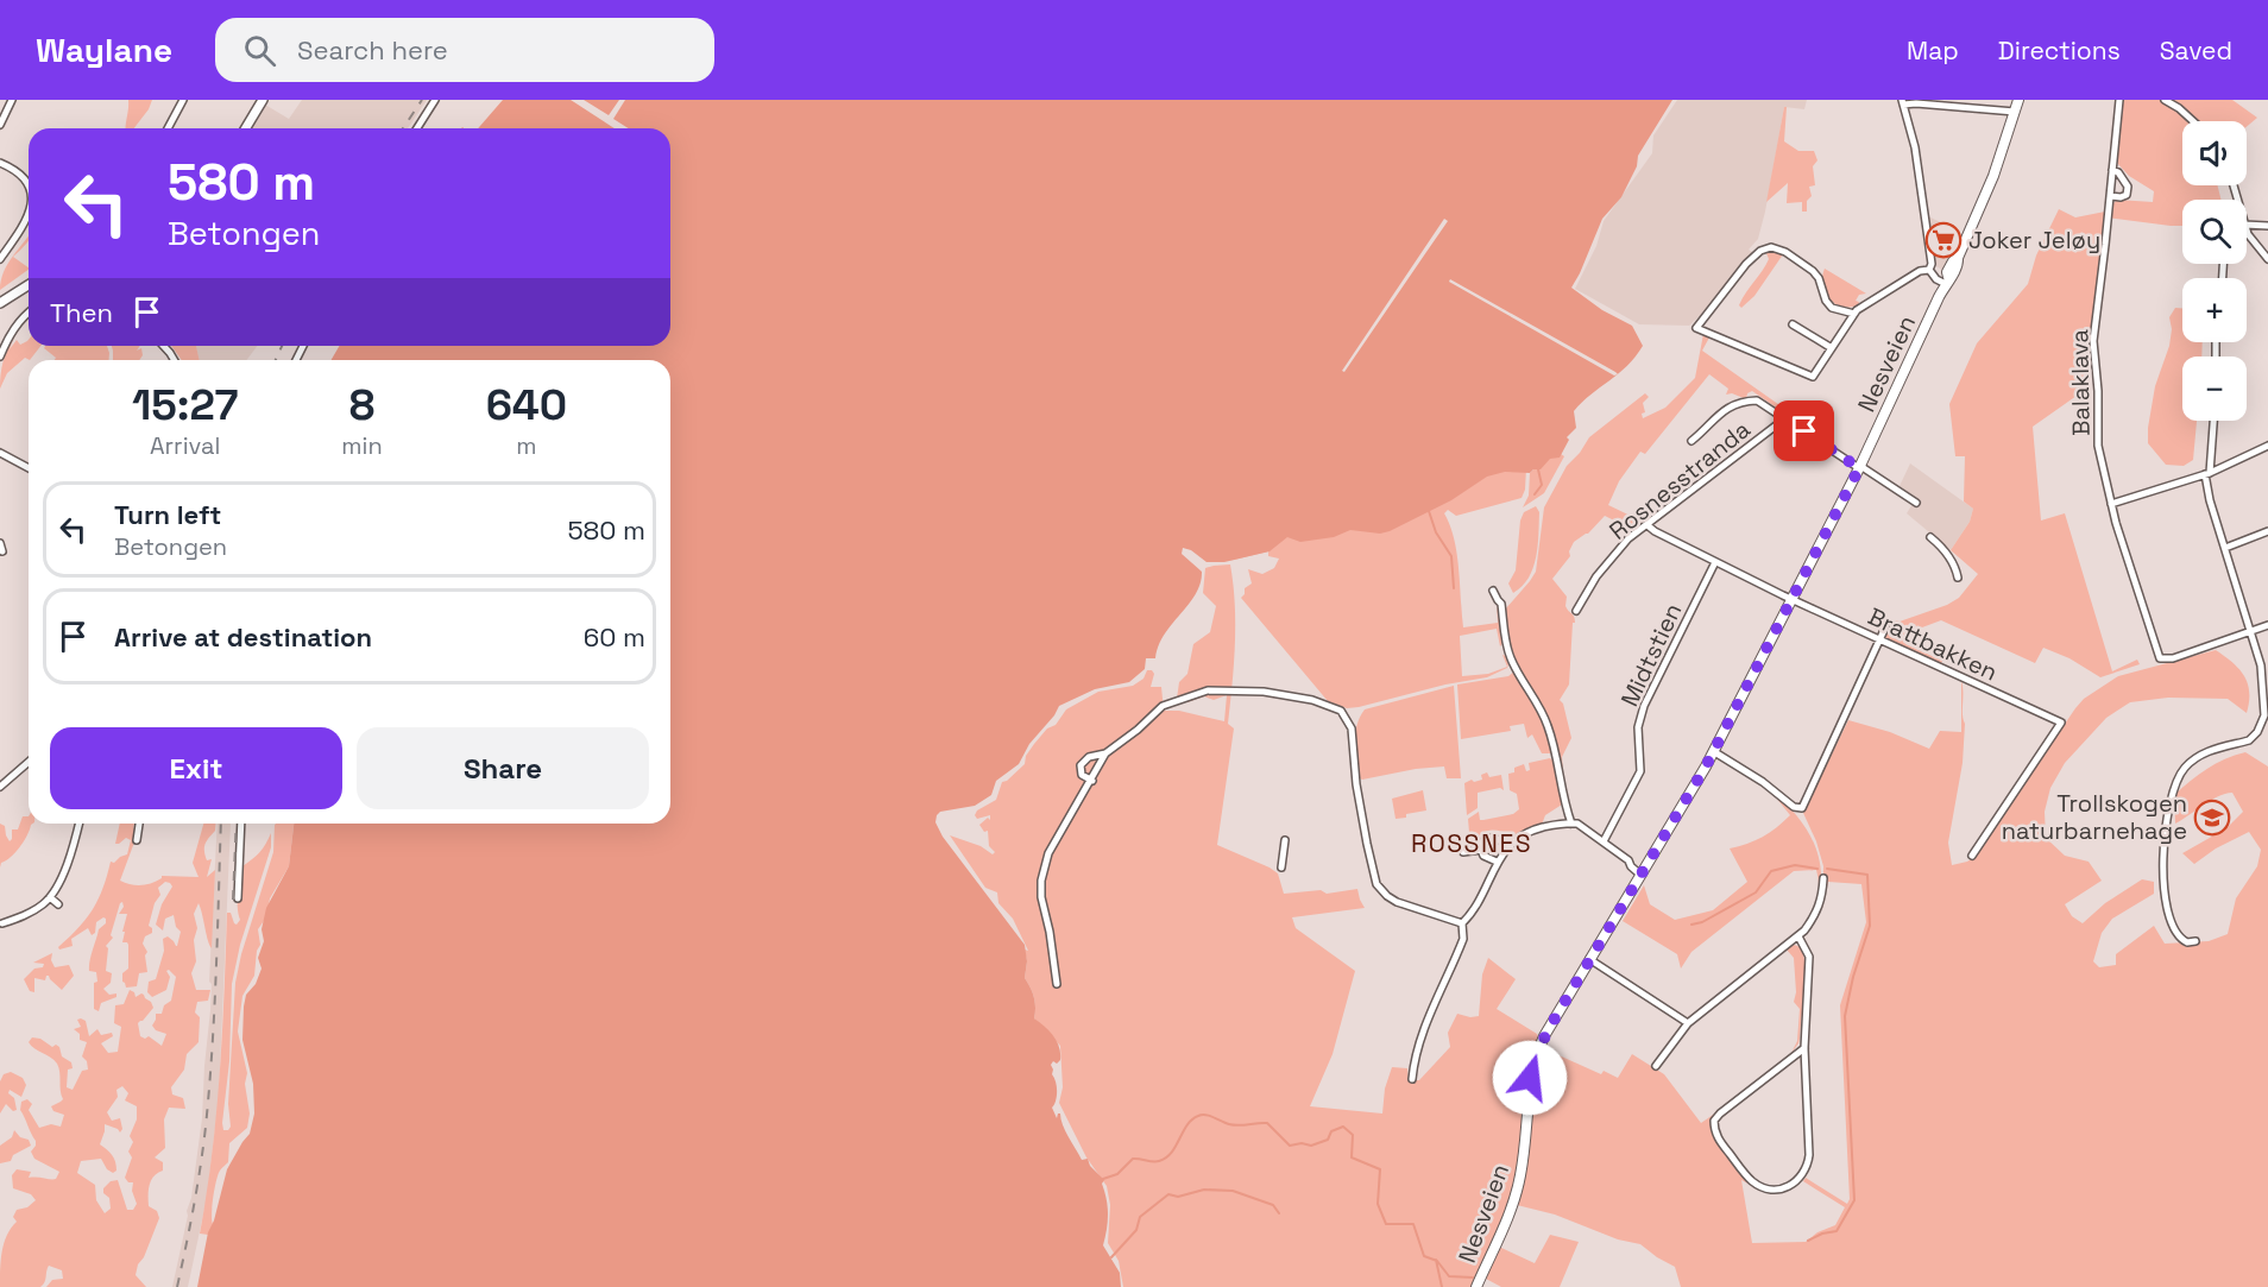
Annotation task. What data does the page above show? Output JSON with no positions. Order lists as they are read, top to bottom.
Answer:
{
  "streets": {
    "main road": ["Nesveien"],
    "street": [
      "Balaklava",
      "Rosnesstranda",
      "Brattbakken",
      "Midtstien"
    ]
  },
  "crossings": [
    ["Nesveien", "Brattbakken"],
    ["Rosnesstranda", "Brattbakken"],
    ["Brattbakken", "Midtstien"]
  ],
  "districts": ["ROSSNES"],
  "places": {
    "supermarket": ["Joker Jeløy"],
    "school or university": ["Trollskogen naturbarnehage"]
  },
  "page": {
    "header": "Waylane",
    "search": "Search here",
    "nav": ["Map", "Directions", "Saved"],
    "map_buttons": ["+", "−"],
    "turn": ["580 m", "Betongen"],
    "then": "Then",
    "eta": [
      "15:27",
      "Arrival",
      "8",
      "min",
      "640",
      "m"
    ],
    "list": [
      {
        "name": "Turn left",
        "note": "Betongen",
        "value": "580 m"
      },
      {
        "name": "Arrive at destination",
        "value": "60 m"
      }
    ],
    "buttons": ["Exit", "Share"]
  }
}
